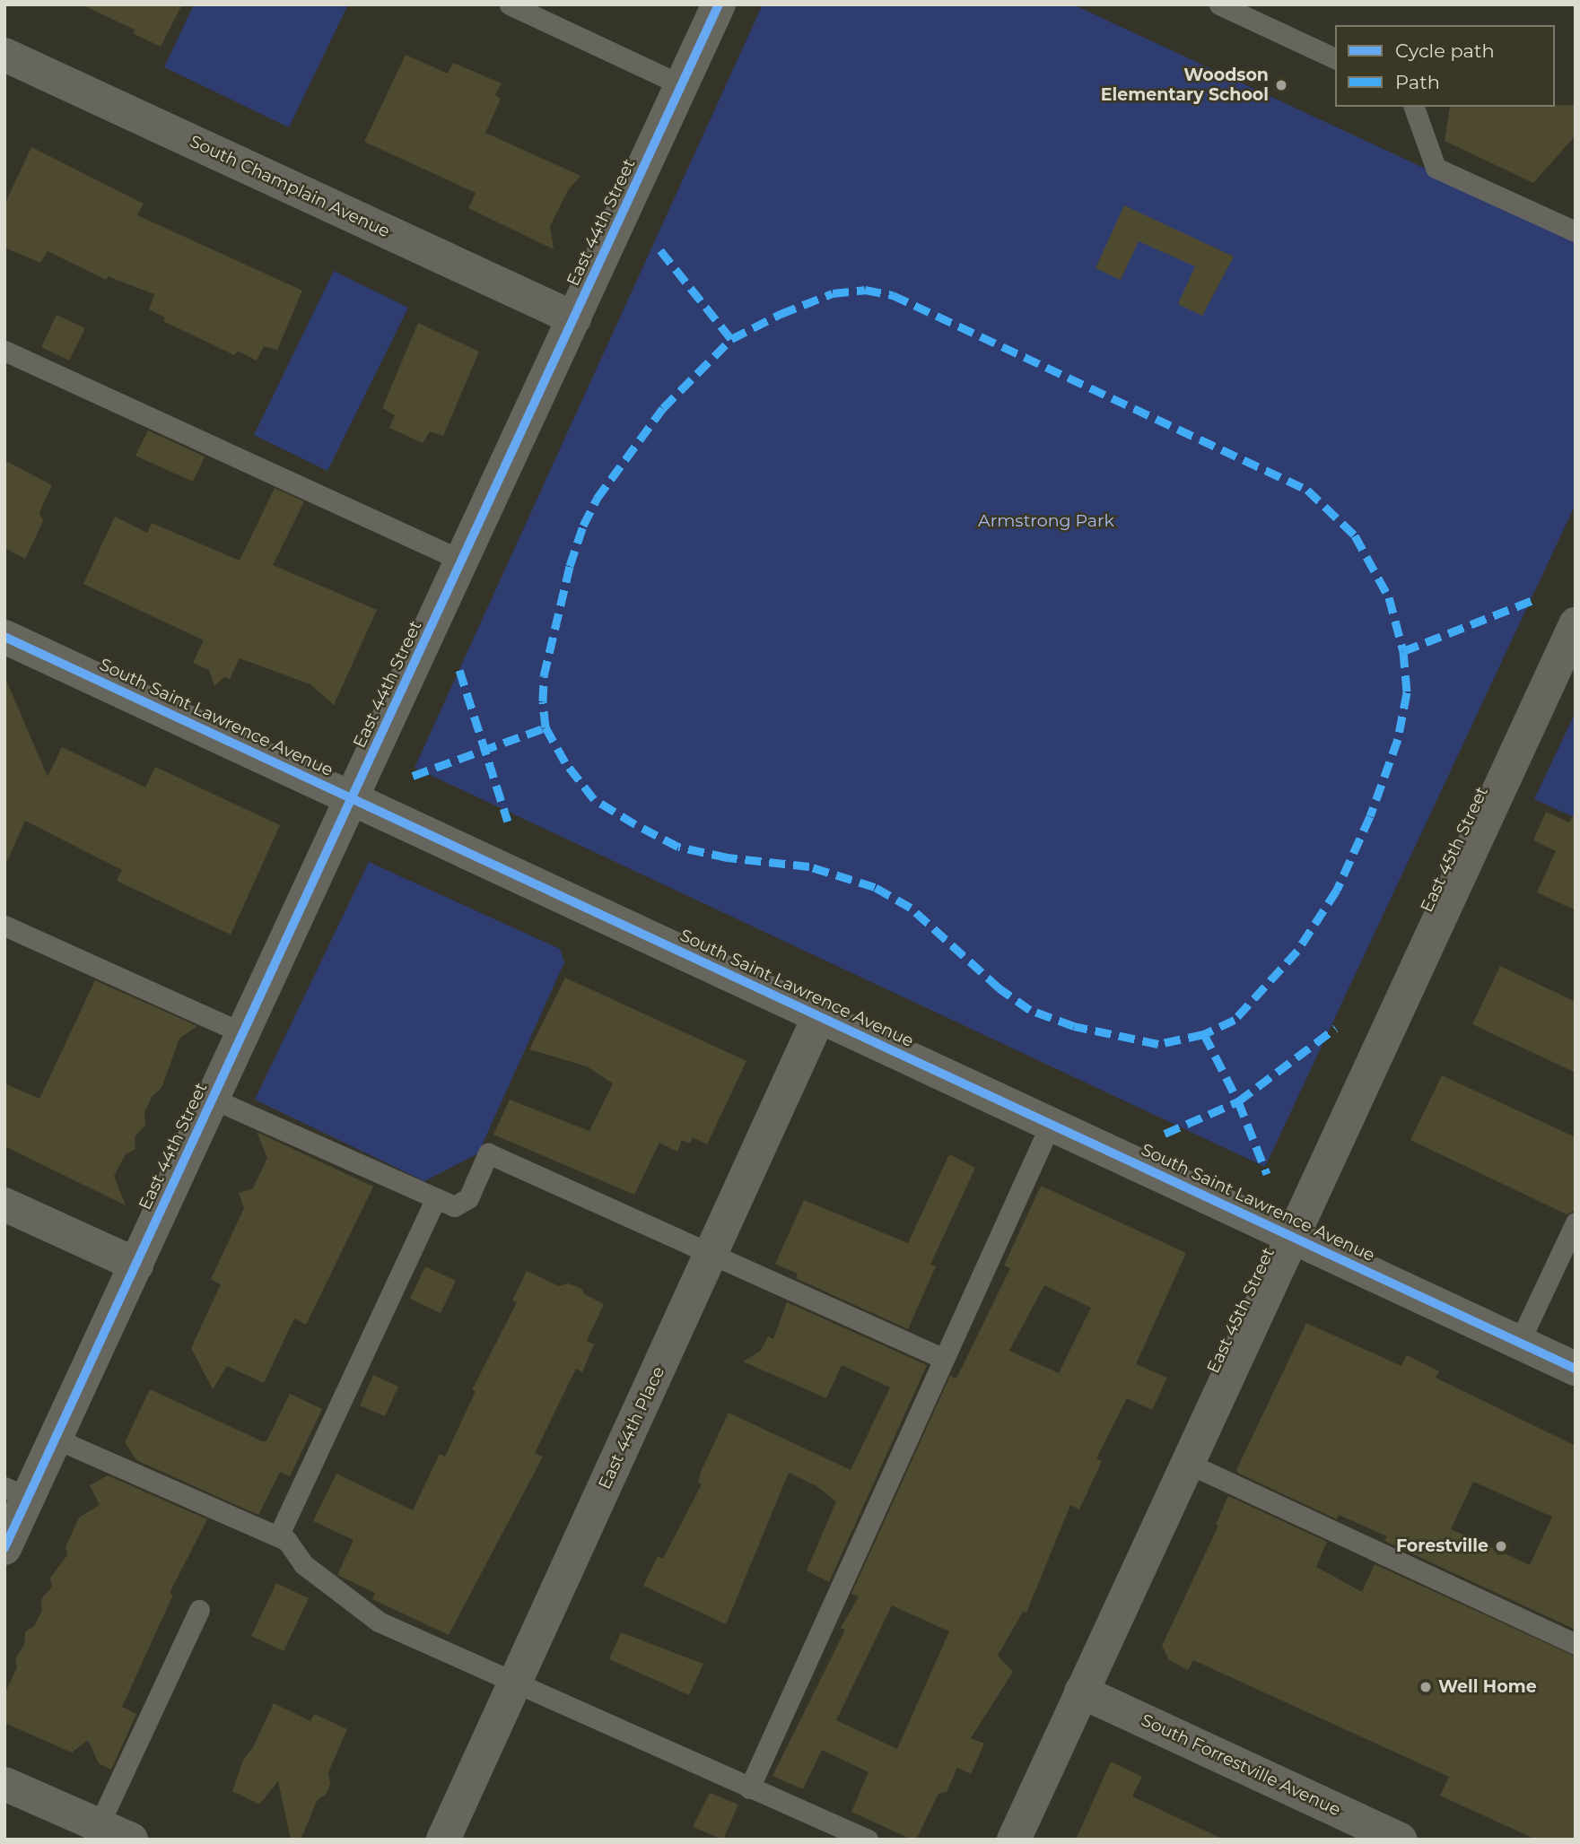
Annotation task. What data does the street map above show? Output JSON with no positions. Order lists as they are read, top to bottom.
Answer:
{
  "streets": {
    "street": [
      "South Champlain Avenue",
      "East 44th Street",
      "South Saint Lawrence Avenue",
      "East 45th Street",
      "East 44th Place",
      "South Forrestville Avenue"
    ]
  },
  "crossings": [
    ["South Champlain Avenue", "East 44th Street"],
    ["East 44th Street", "South Saint Lawrence Avenue"],
    ["South Saint Lawrence Avenue", "East 45th Street"],
    ["South Saint Lawrence Avenue", "East 44th Place"],
    ["East 45th Street", "South Forrestville Avenue"]
  ],
  "parks": ["Armstrong Park"],
  "places": ["Woodson Elementary School", "Forestville", "Well Home"],
  "legend": ["Cycle path", "Path"]
}
